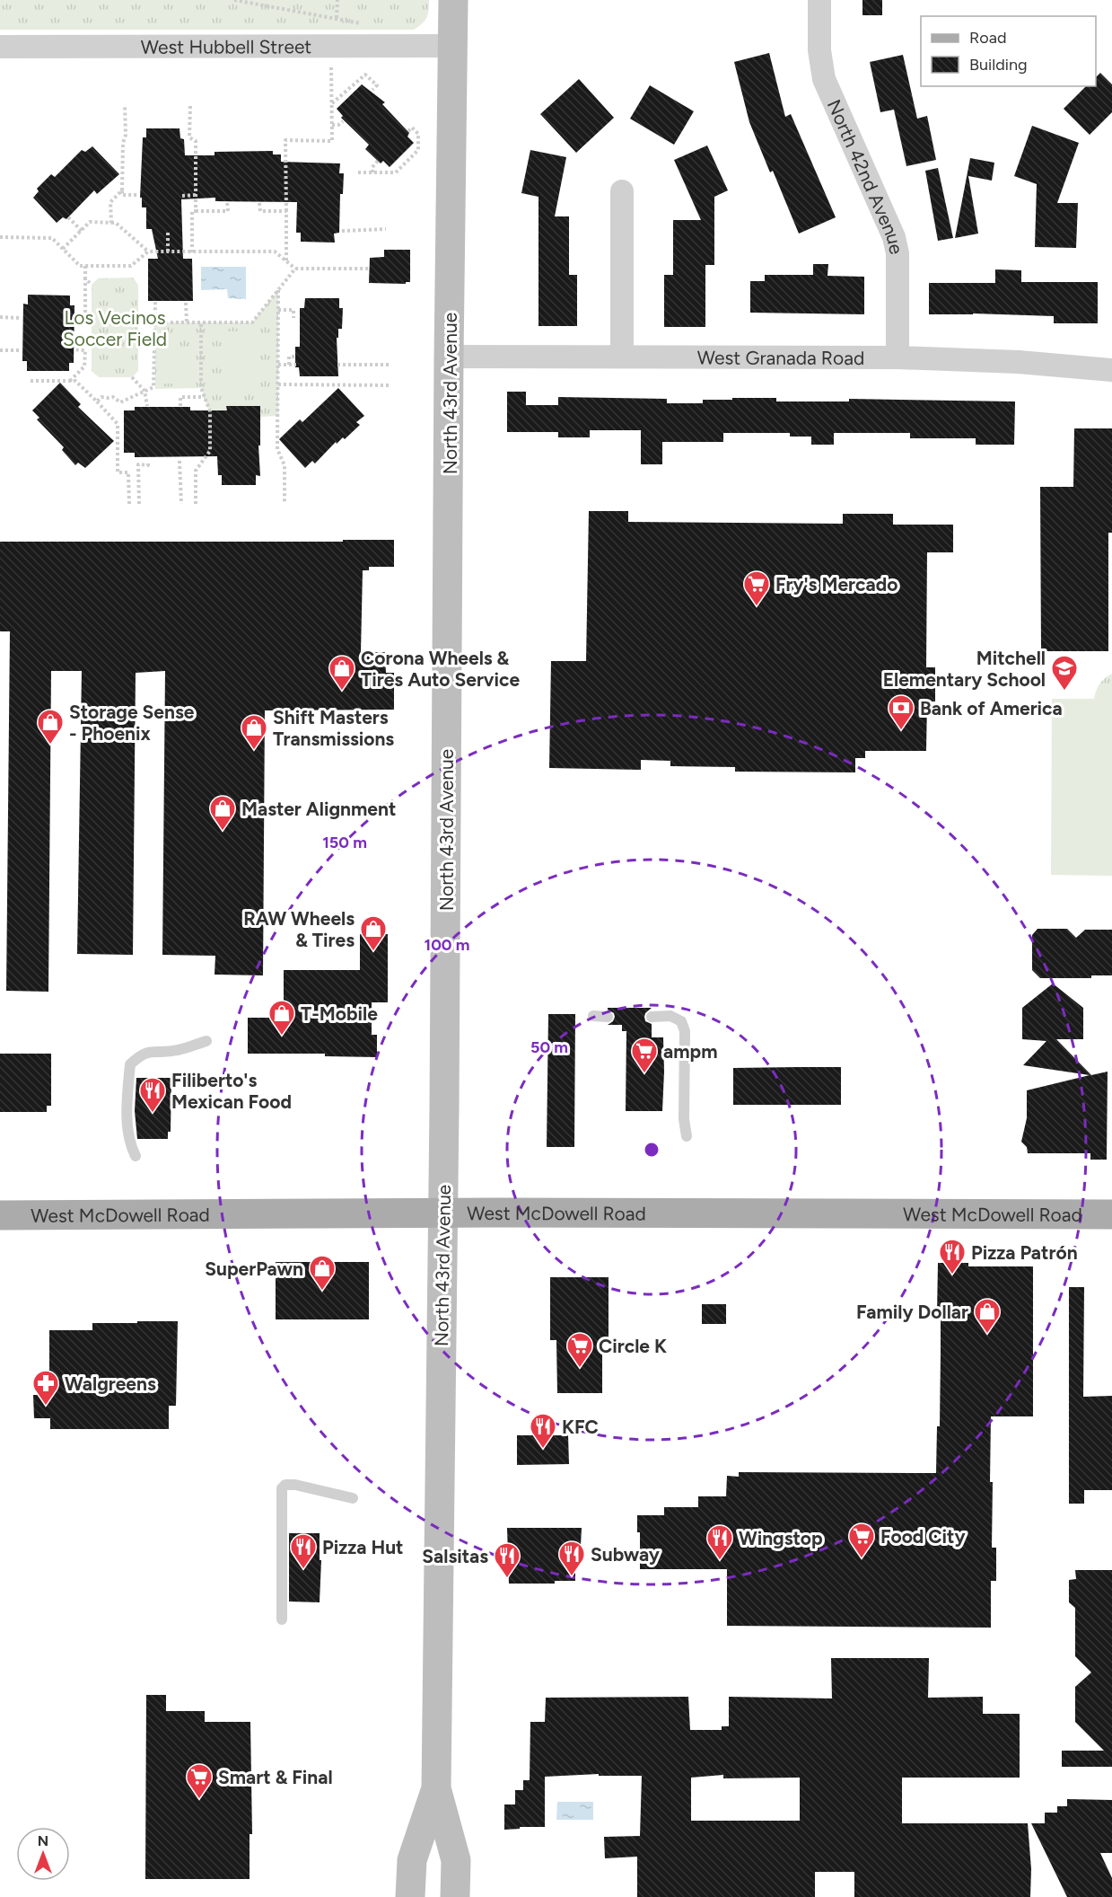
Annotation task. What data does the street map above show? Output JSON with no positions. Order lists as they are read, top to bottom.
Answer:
{
  "streets": {
    "main road": ["North 43rd Avenue", "West McDowell Road"],
    "street": ["West Hubbell Street", "North 42nd Avenue", "West Granada Road"]
  },
  "crossings": [
    ["West Hubbell Street", "North 43rd Avenue"],
    ["North 42nd Avenue", "West Granada Road"],
    ["West Granada Road", "North 43rd Avenue"],
    ["North 43rd Avenue", "West McDowell Road"]
  ],
  "parks": ["Los Vecinos Soccer Field"],
  "places": {
    "supermarket": [
      "Fry's Mercado",
      "ampm",
      "Circle K",
      "Food City",
      "Smart & Final"
    ],
    "shop": [
      "Corona Wheels & Tires Auto Service",
      "Storage Sense - Phoenix",
      "Shift Masters Transmissions",
      "Master Alignment",
      "RAW Wheels & Tires",
      "T-Mobile",
      "SuperPawn",
      "Family Dollar"
    ],
    "school or university": ["Mitchell Elementary School"],
    "bank": ["Bank of America"],
    "restaurant": [
      "Filiberto's Mexican Food",
      "Pizza Patrón",
      "KFC",
      "Wingstop",
      "Pizza Hut",
      "Subway",
      "Salsitas"
    ],
    "pharmacy": ["Walgreens"]
  },
  "legend": ["Road", "Building"],
  "north": "top",
  "rings": ["150 m", "100 m", "50 m"]
}
